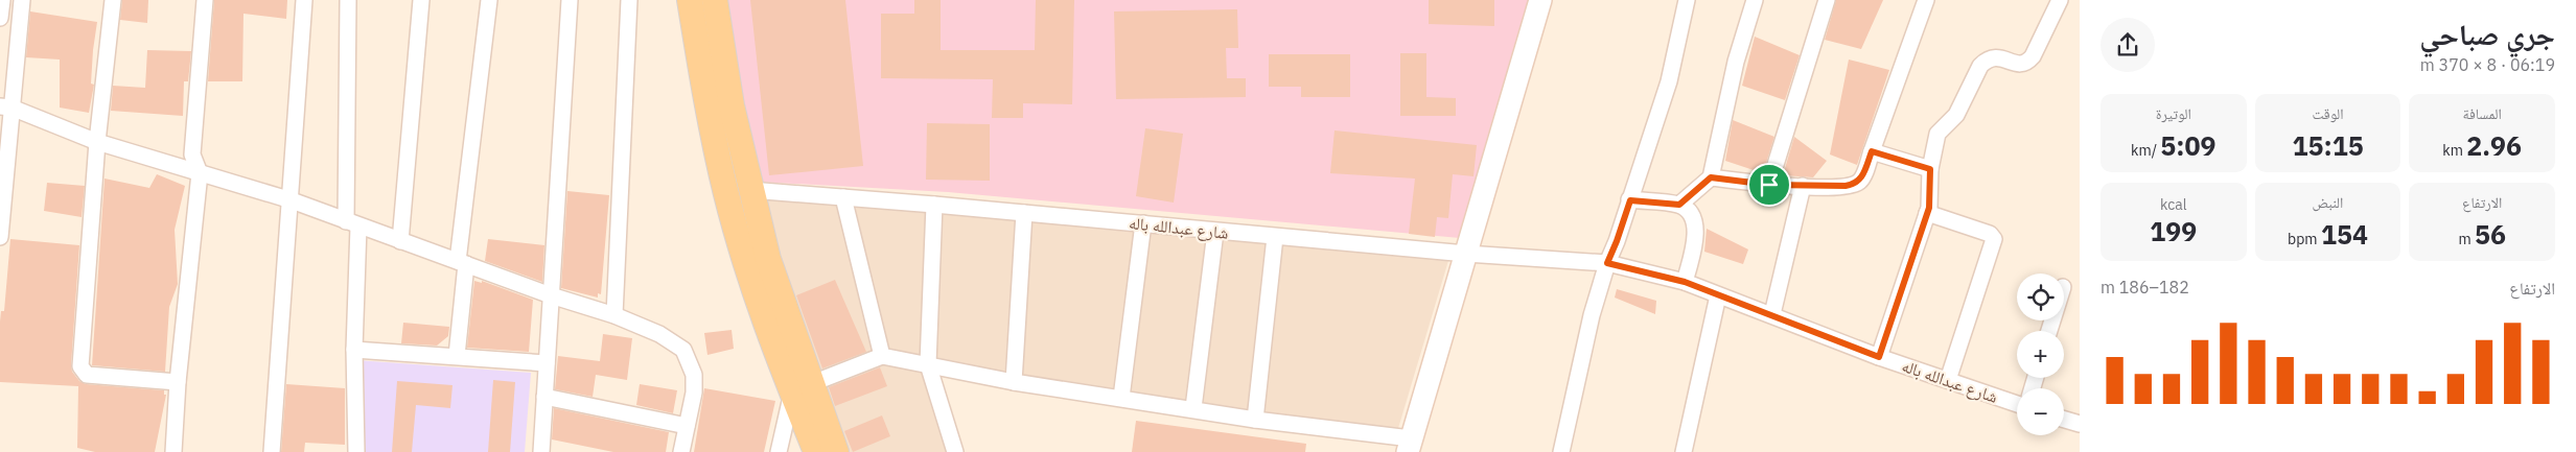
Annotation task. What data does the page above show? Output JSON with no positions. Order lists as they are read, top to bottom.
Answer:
{
  "streets": {
    "street": ["شارع عبدالله باله"]
  },
  "page": {
    "heading": ["جري صباحي", "06:19 · 8 × 370 m"],
    "stats": [
      ["المسافة", "2.96 km"],
      ["الوقت", "15:15"],
      ["الوتيرة", "5:09 /km"],
      ["الارتفاع", "56 m"],
      ["النبض", "154 bpm"],
      ["kcal", "199"]
    ],
    "chart": ["الارتفاع", "182–186 m"],
    "map_buttons": ["+", "−"]
  }
}
